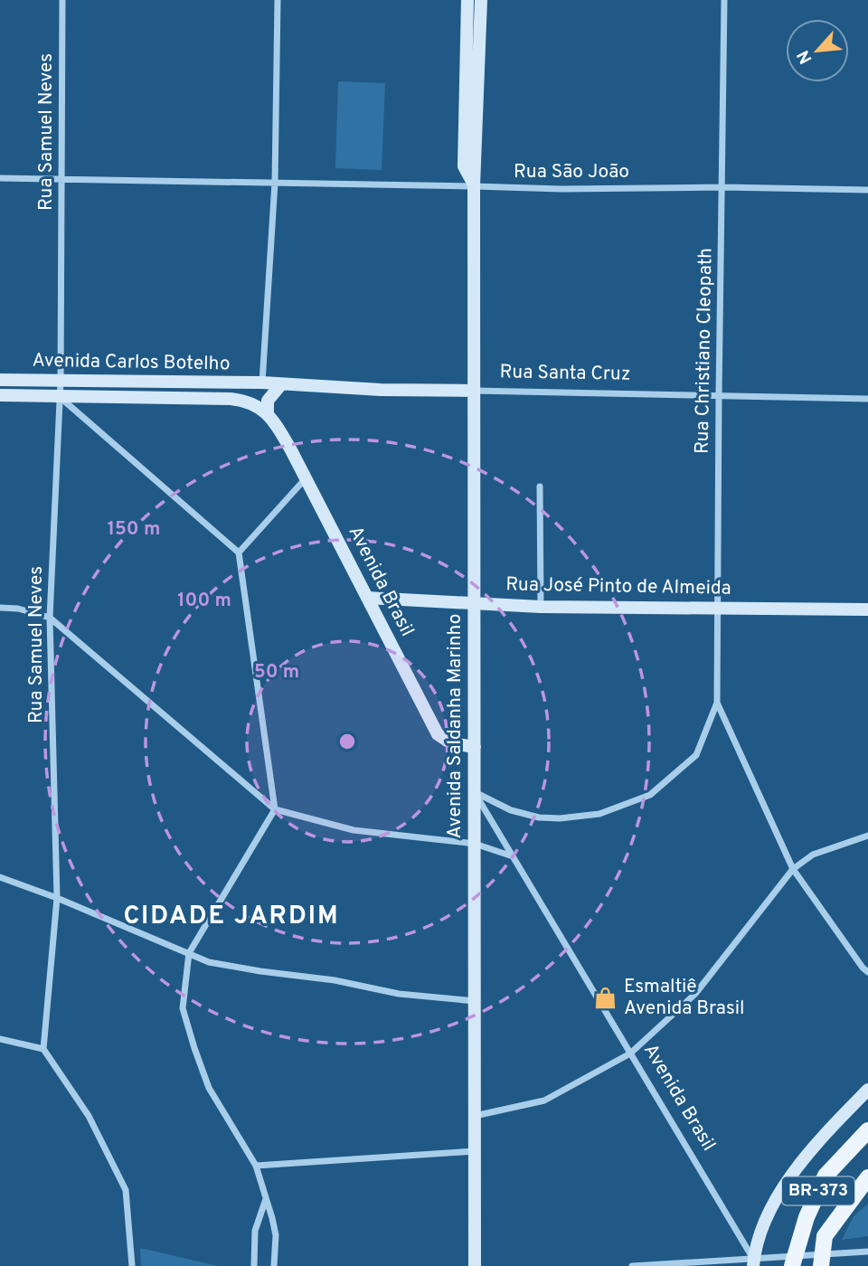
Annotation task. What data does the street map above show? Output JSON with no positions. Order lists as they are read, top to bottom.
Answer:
{
  "streets": {
    "main road": [
      "Avenida Carlos Botelho",
      "Rua Santa Cruz",
      "Avenida Brasil",
      "Rua José Pinto de Almeida",
      "Avenida Saldanha Marinho",
      "BR-373"
    ],
    "street": ["Rua Samuel Neves", "Rua São João", "Rua Christiano Cleopath"]
  },
  "crossings": [
    ["Rua Samuel Neves", "Rua São João"],
    ["Rua Samuel Neves", "Avenida Carlos Botelho"],
    ["Rua São João", "Rua Christiano Cleopath"],
    ["Rua São João", "Avenida Saldanha Marinho"],
    ["Rua Christiano Cleopath", "Rua Santa Cruz"],
    ["Rua Christiano Cleopath", "Rua José Pinto de Almeida"],
    ["Avenida Carlos Botelho", "Rua Santa Cruz"],
    ["Avenida Carlos Botelho", "Avenida Brasil"],
    ["Rua Santa Cruz", "Avenida Saldanha Marinho"],
    ["Avenida Brasil", "Rua José Pinto de Almeida"],
    ["Avenida Brasil", "Avenida Saldanha Marinho"],
    ["Rua José Pinto de Almeida", "Avenida Saldanha Marinho"]
  ],
  "districts": ["CIDADE JARDIM"],
  "places": {
    "shop": ["Esmaltiê Avenida Brasil"]
  },
  "north": "bottom left",
  "rings": ["150 m", "100 m", "50 m"]
}
